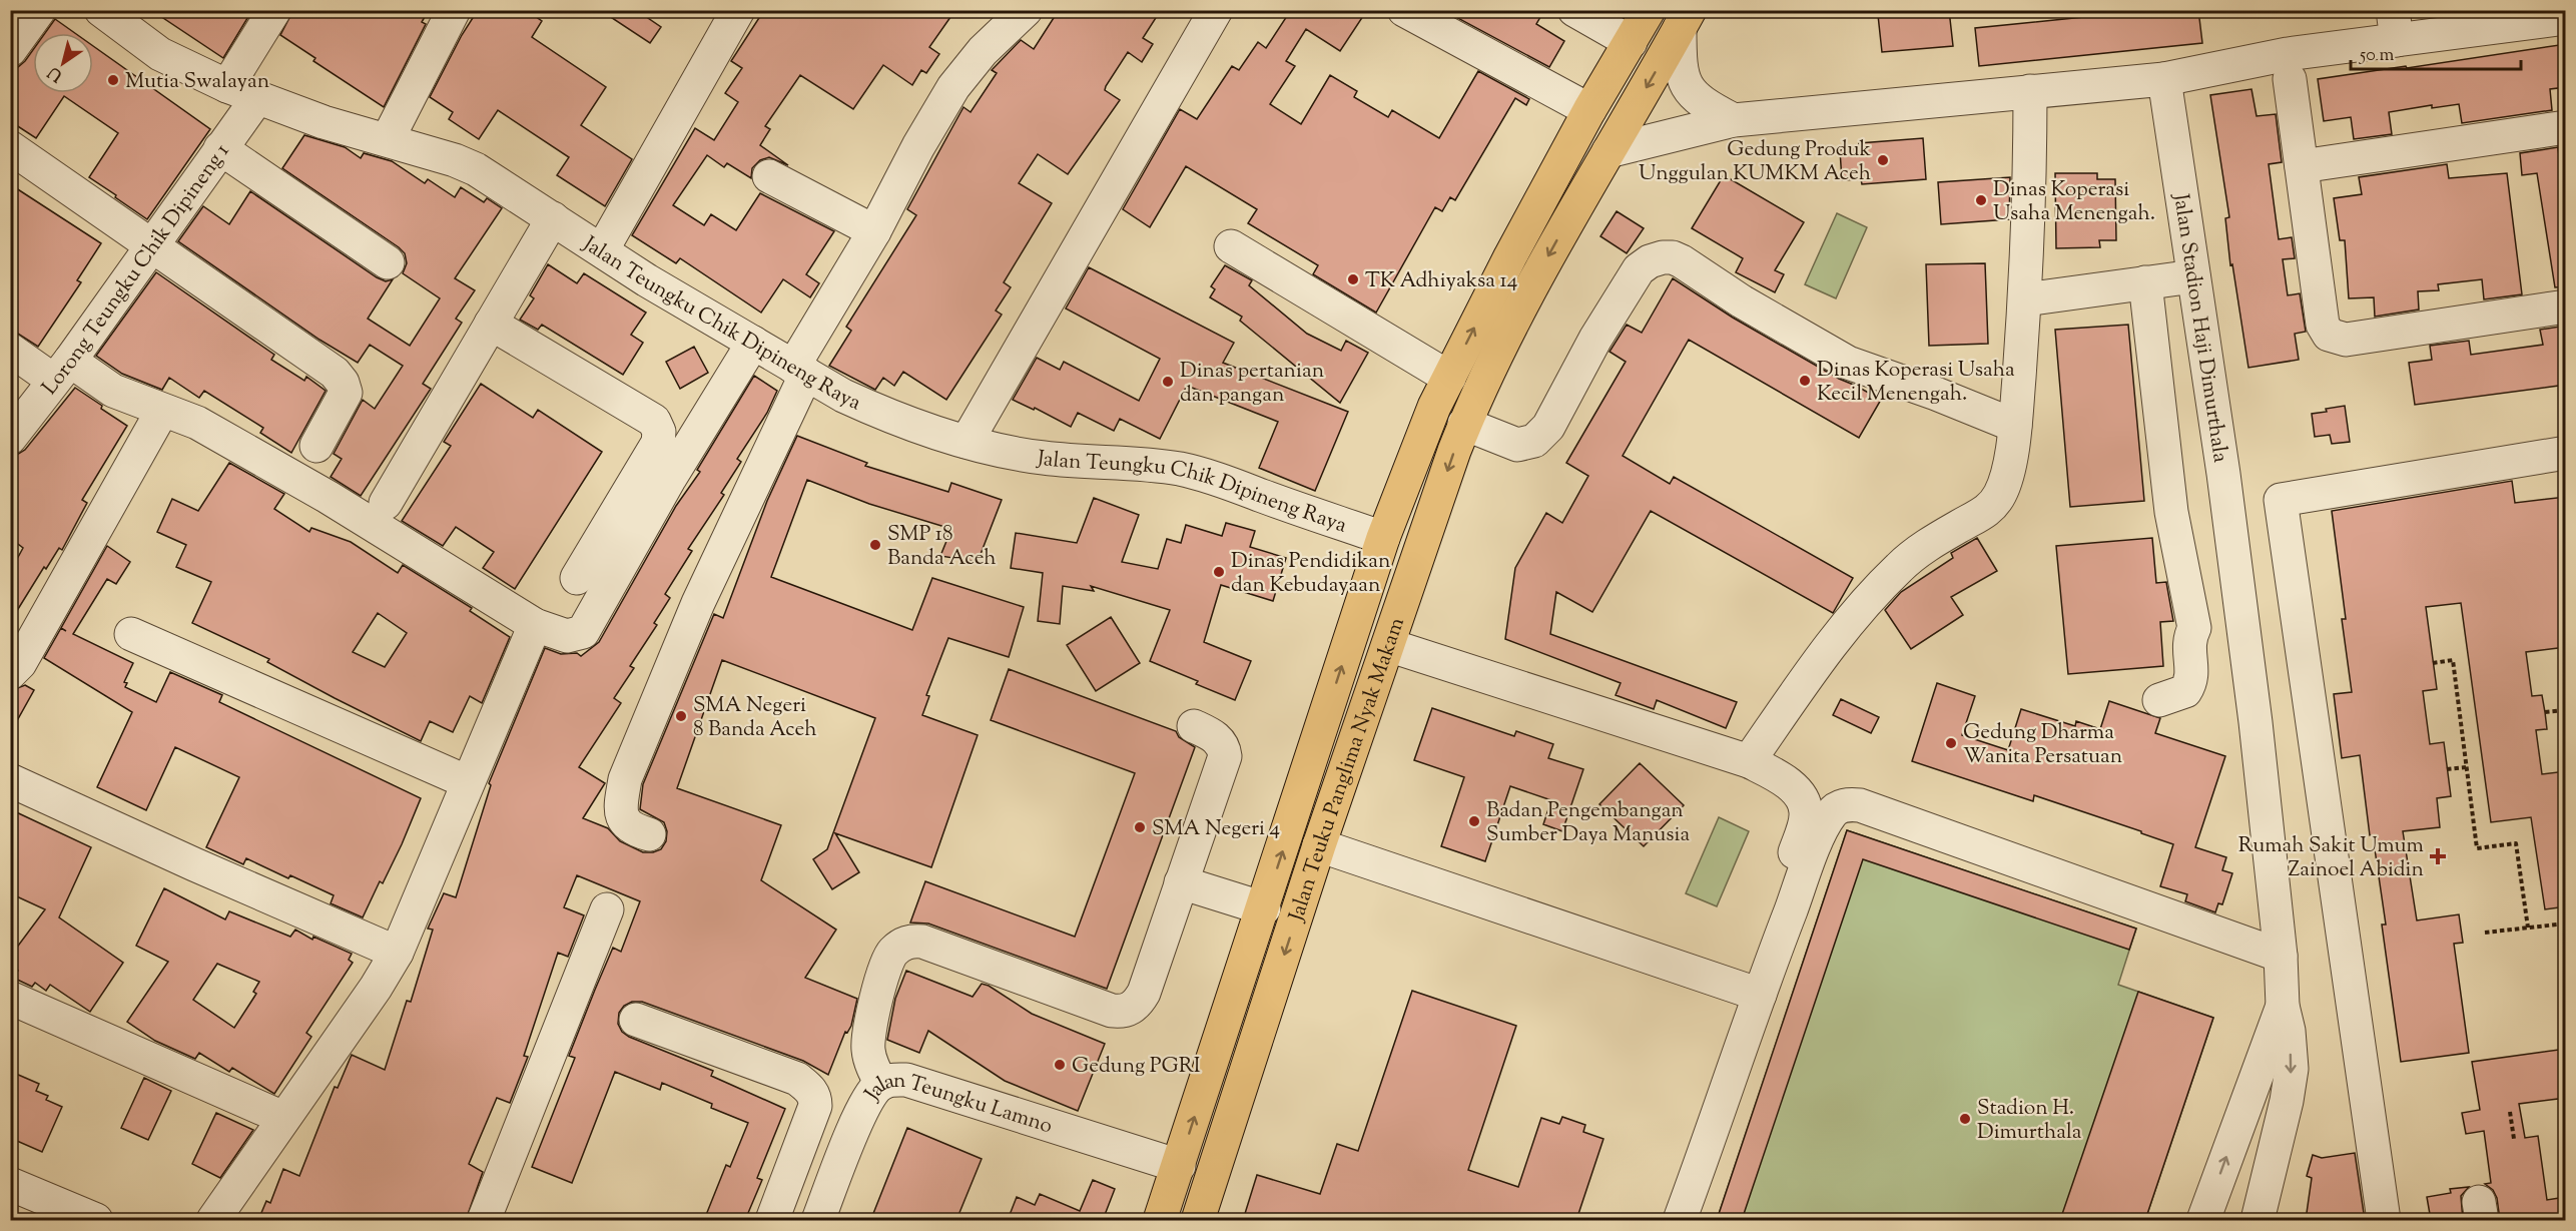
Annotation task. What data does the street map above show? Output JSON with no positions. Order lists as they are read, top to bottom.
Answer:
{
  "streets": {
    "main road": ["Jalan Teuku Panglima Nyak Makam"],
    "street": [
      "Lorong Teungku Chik Dipineng 1",
      "Jalan Teungku Chik Dipineng Raya",
      "Jalan Stadion Haji Dimurthala",
      "Jalan Teungku Lamno"
    ]
  },
  "crossings": [
    ["Lorong Teungku Chik Dipineng 1", "Jalan Teungku Chik Dipineng Raya"],
    ["Jalan Teungku Chik Dipineng Raya", "Jalan Teuku Panglima Nyak Makam"],
    ["Jalan Teuku Panglima Nyak Makam", "Jalan Teungku Lamno"]
  ],
  "places": {
    "other": [
      "Mutia Swalayan",
      "Gedung Produk Unggulan KUMKM Aceh",
      "Dinas Koperasi Usaha Menengah.",
      "TK Adhiyaksa 14",
      "Dinas Koperasi Usaha Kecil Menengah.",
      "Dinas pertanian dan pangan",
      "SMP 18 Banda Aceh",
      "Dinas Pendidikan dan Kebudayaan",
      "SMA Negeri 8 Banda Aceh",
      "Gedung Dharma Wanita Persatuan",
      "Badan Pengembangan Sumber Daya Manusia",
      "SMA Negeri 4",
      "Gedung PGRI",
      "Stadion H. Dimurthala"
    ],
    "health": ["Rumah Sakit Umum Zainoel Abidin"]
  },
  "scale_bar": "50 m",
  "north": "bottom left"
}
